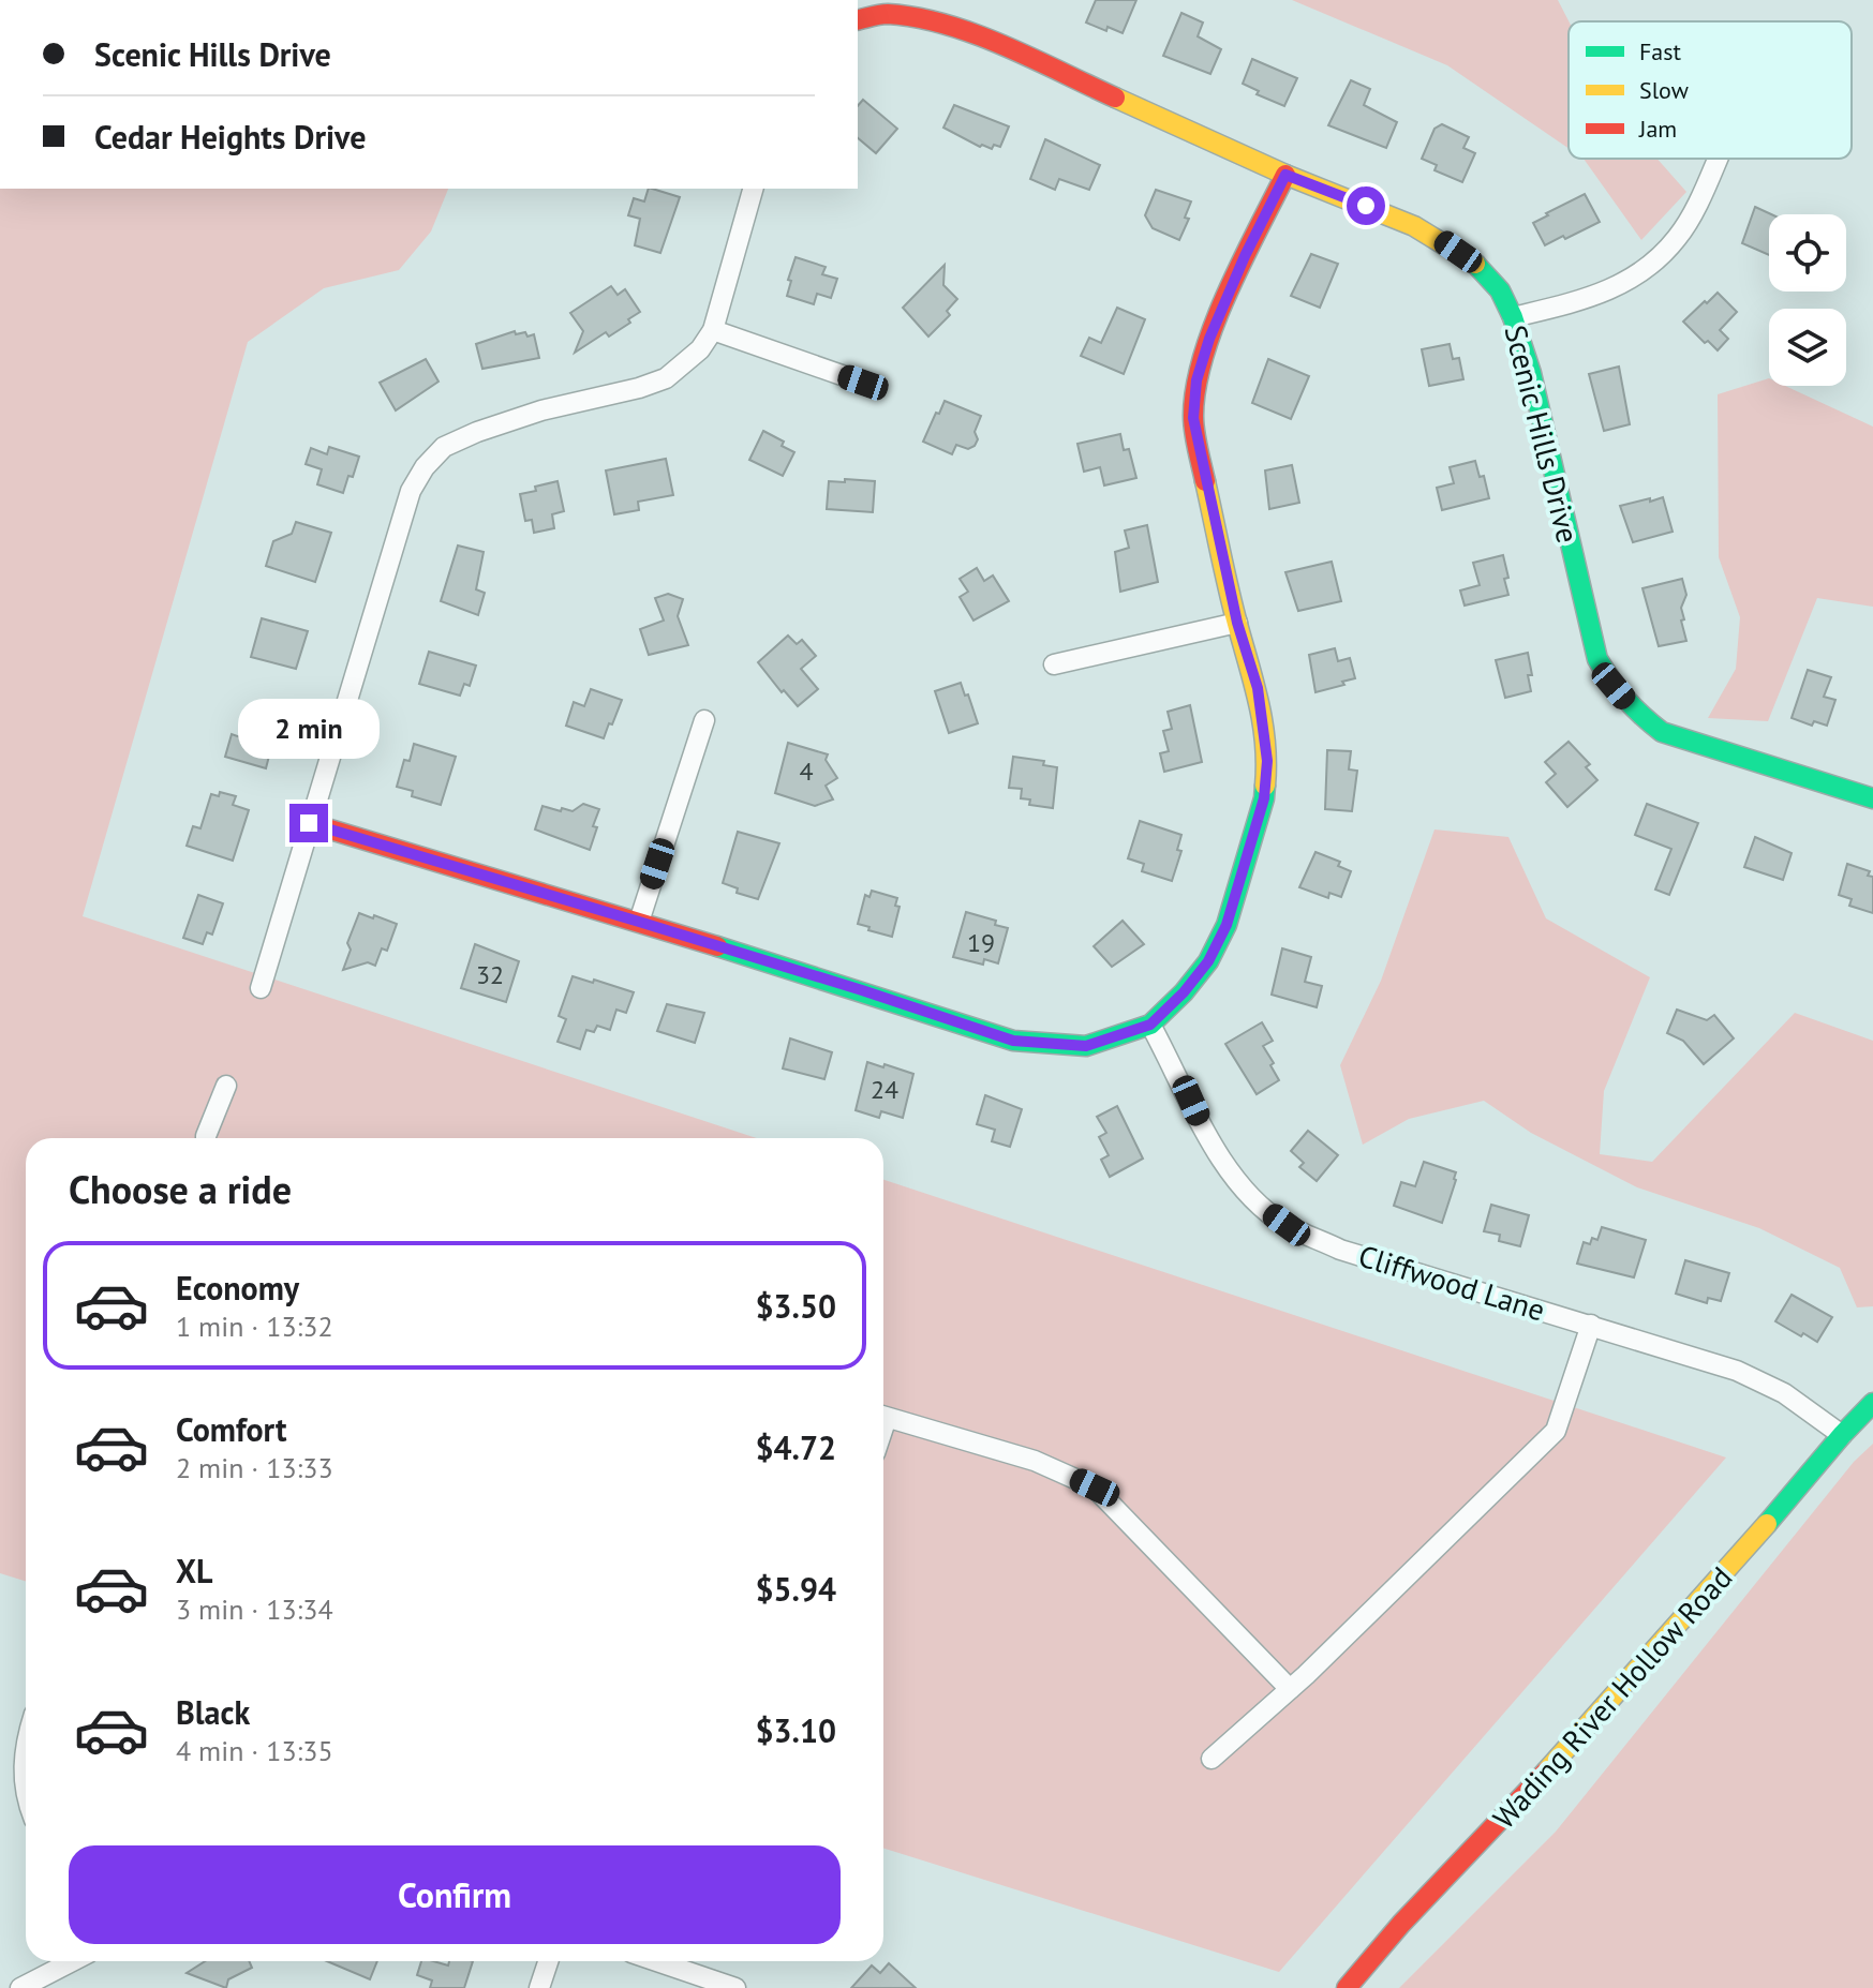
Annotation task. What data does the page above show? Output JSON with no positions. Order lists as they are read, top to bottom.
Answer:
{
  "streets": {
    "street": ["Scenic Hills Drive", "Cliffwood Lane", "Wading River Hollow Road"]
  },
  "crossings": [
    ["Cliffwood Lane", "Wading River Hollow Road"]
  ],
  "house_numbers": [
    "4",
    "19",
    "32",
    "24"
  ],
  "legend": ["Fast", "Slow", "Jam"],
  "page": {
    "banner": ["Scenic Hills Drive", "Cedar Heights Drive"],
    "bubble": "2 min",
    "heading": "Choose a ride",
    "list": [
      {
        "name": "Economy",
        "note": "1 min · 13:32",
        "value": "$3.50"
      },
      {
        "name": "Comfort",
        "note": "2 min · 13:33",
        "value": "$4.72"
      },
      {
        "name": "XL",
        "note": "3 min · 13:34",
        "value": "$5.94"
      },
      {
        "name": "Black",
        "note": "4 min · 13:35",
        "value": "$3.10"
      }
    ],
    "buttons": "Confirm"
  }
}
